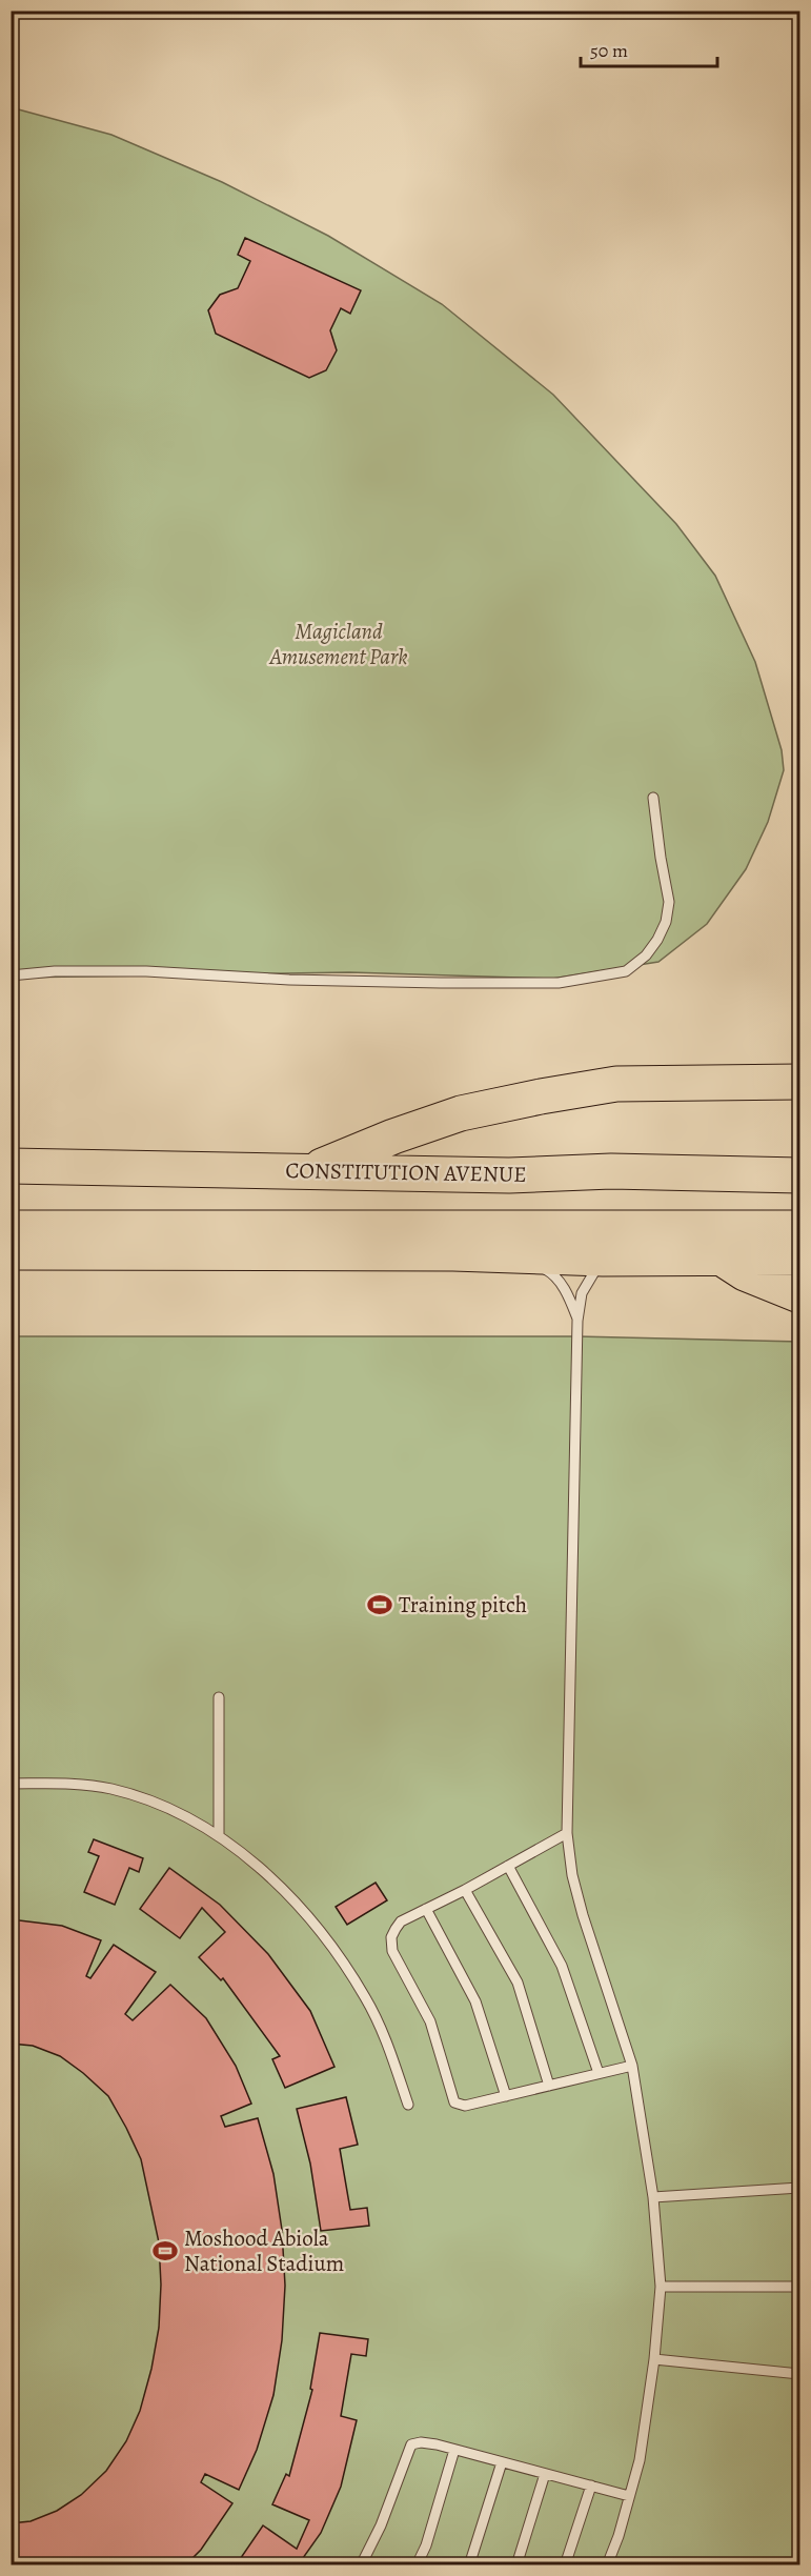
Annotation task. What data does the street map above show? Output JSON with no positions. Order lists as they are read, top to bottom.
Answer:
{
  "streets": {
    "highway": ["CONSTITUTION AVENUE"]
  },
  "parks": ["Magicland Amusement Park"],
  "places": {
    "sports": ["Training pitch", "Moshood Abiola National Stadium"]
  },
  "scale_bar": "50 m"
}
